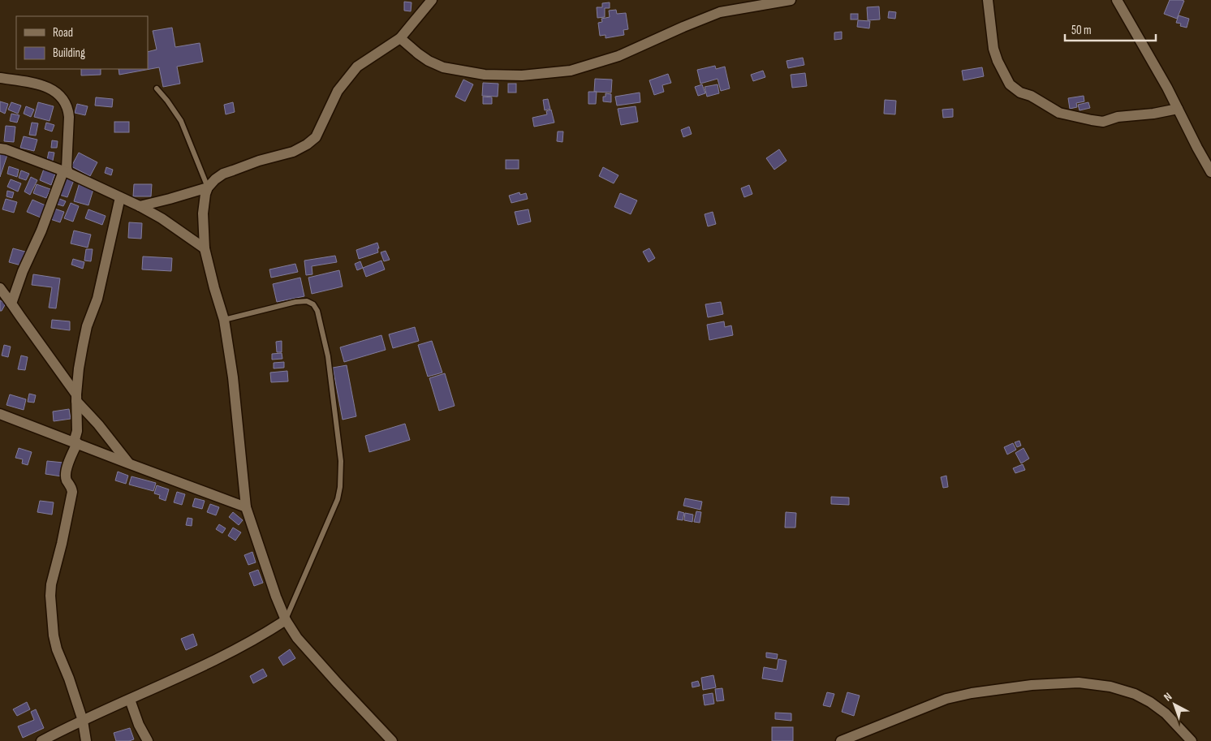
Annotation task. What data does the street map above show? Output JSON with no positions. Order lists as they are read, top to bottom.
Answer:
{
  "legend": ["Road", "Building"],
  "scale_bar": "50 m",
  "north": "top left"
}
